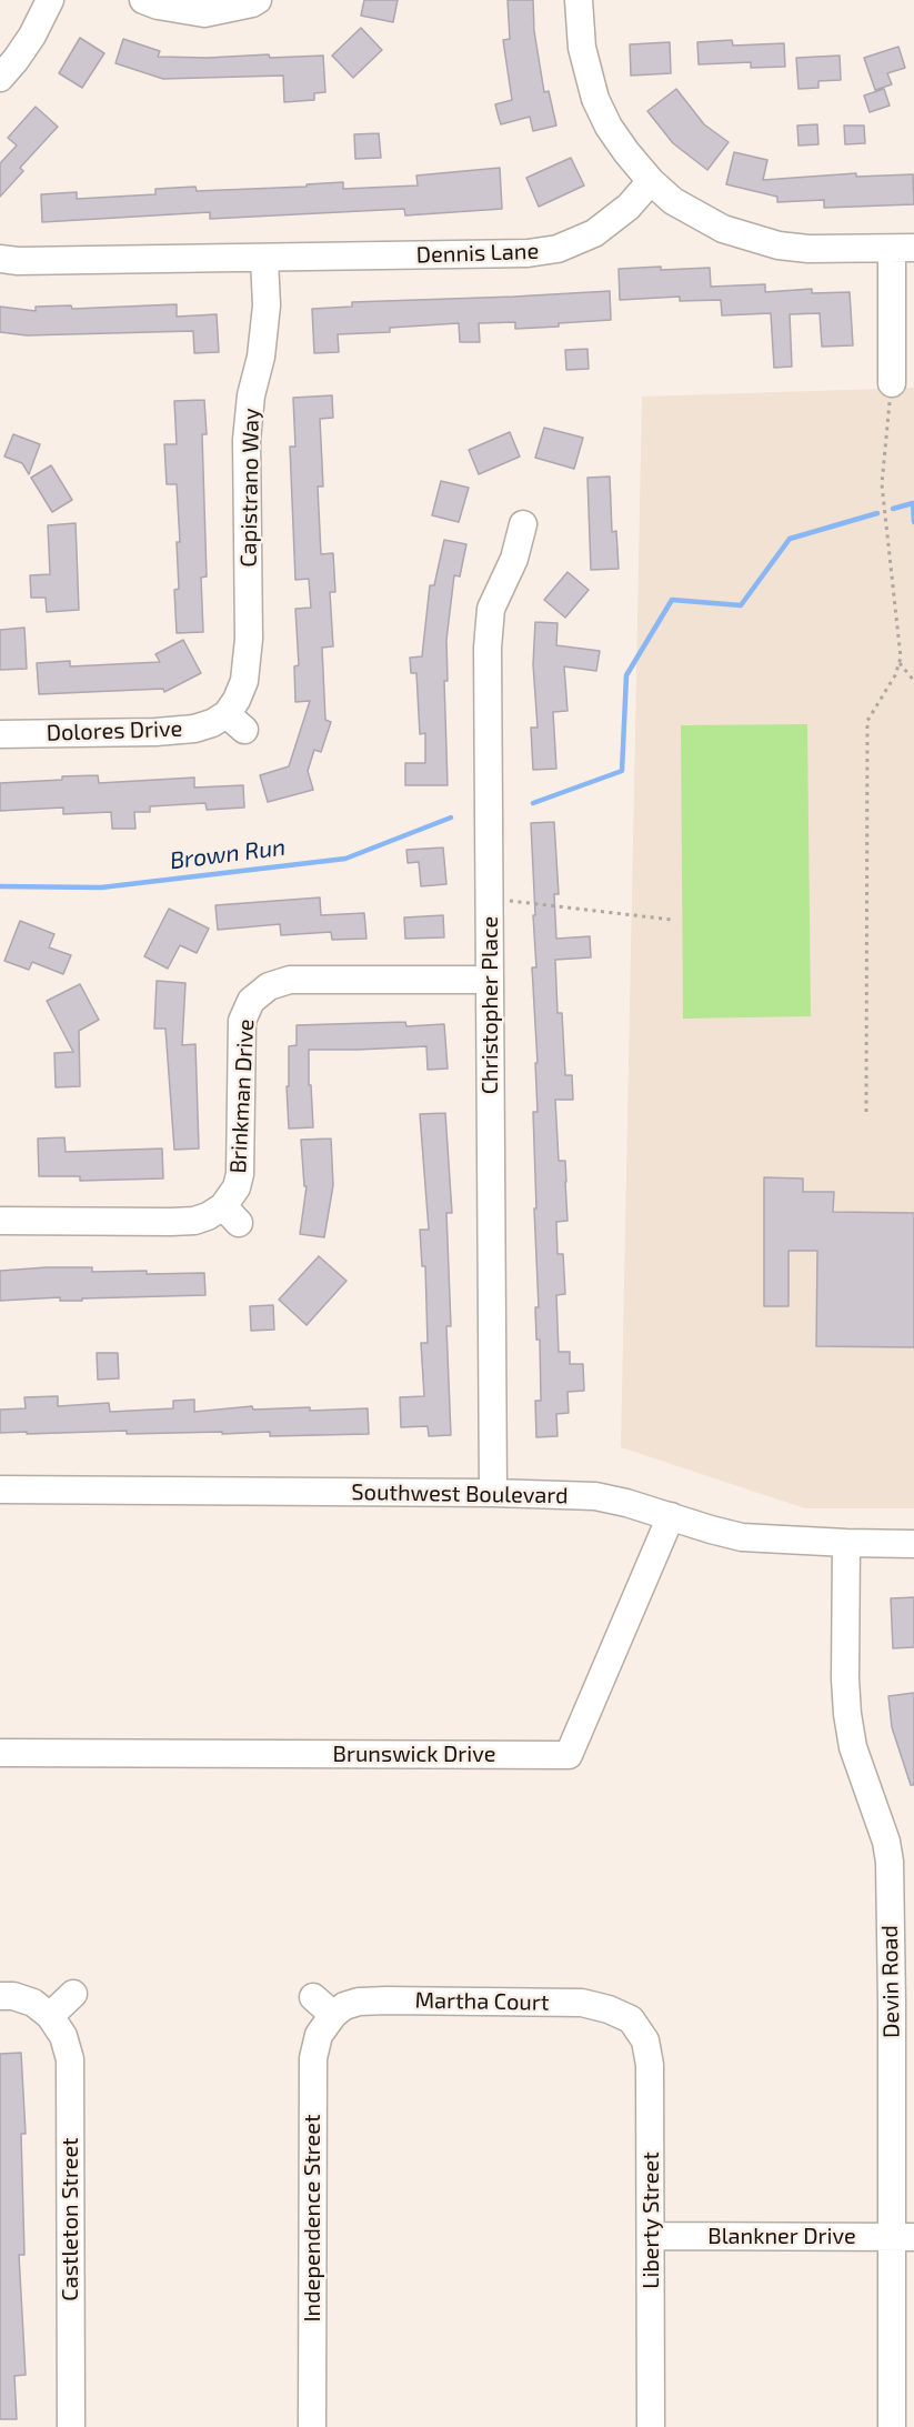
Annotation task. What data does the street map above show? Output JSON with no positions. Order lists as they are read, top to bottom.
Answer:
{
  "streets": {
    "street": [
      "Dennis Lane",
      "Capistrano Way",
      "Dolores Drive",
      "Christopher Place",
      "Brinkman Drive",
      "Southwest Boulevard",
      "Brunswick Drive",
      "Devin Road",
      "Martha Court",
      "Independence Street",
      "Castleton Street",
      "Liberty Street",
      "Blankner Drive"
    ]
  },
  "crossings": [
    ["Dennis Lane", "Capistrano Way"],
    ["Capistrano Way", "Dolores Drive"],
    ["Christopher Place", "Brinkman Drive"],
    ["Christopher Place", "Southwest Boulevard"],
    ["Southwest Boulevard", "Brunswick Drive"],
    ["Southwest Boulevard", "Devin Road"],
    ["Devin Road", "Blankner Drive"],
    ["Martha Court", "Independence Street"],
    ["Martha Court", "Liberty Street"],
    ["Liberty Street", "Blankner Drive"]
  ],
  "water": ["Brown Run"]
}
